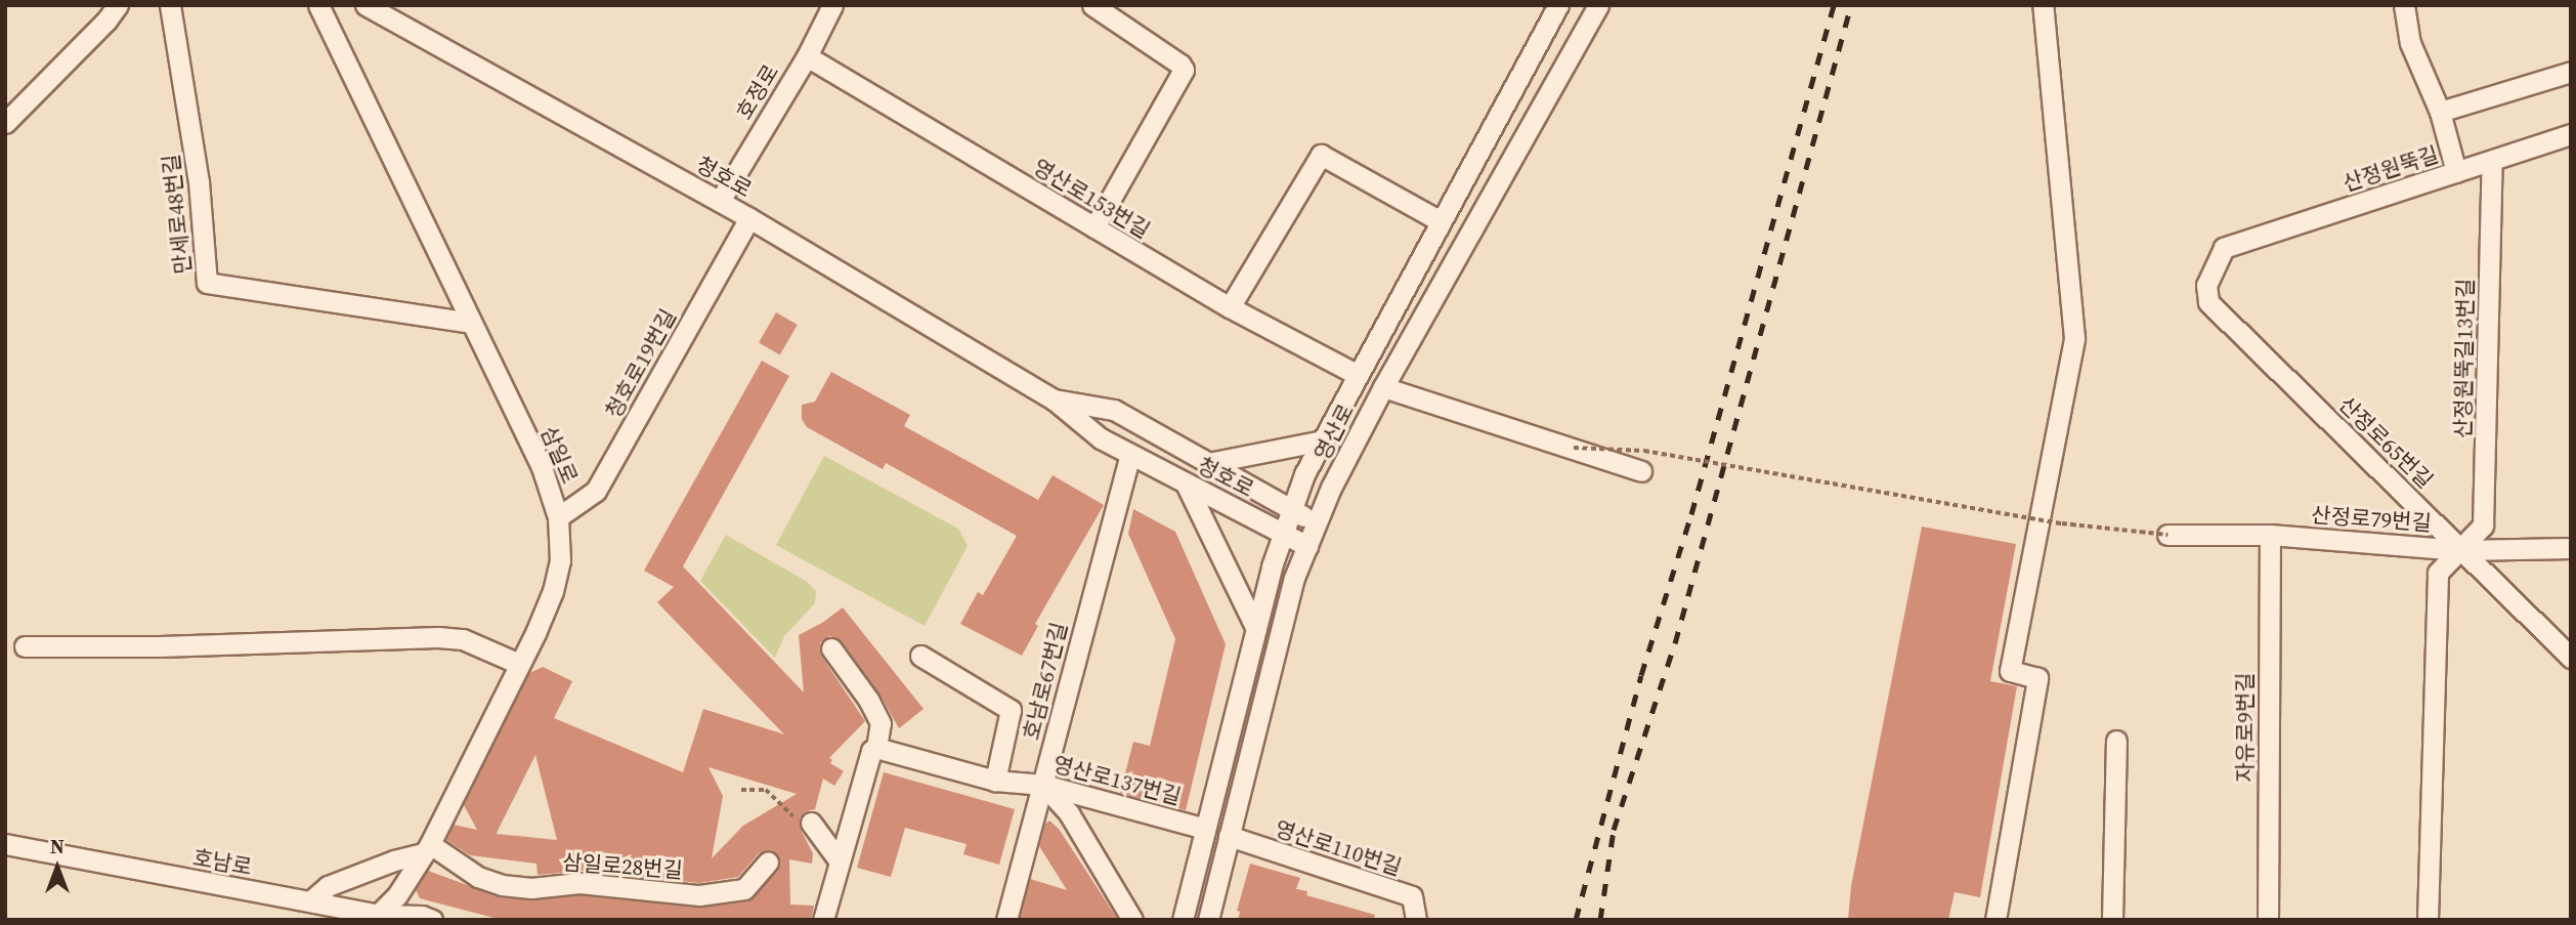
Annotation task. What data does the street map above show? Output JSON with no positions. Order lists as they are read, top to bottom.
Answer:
{
  "streets": {
    "street": [
      "호정로",
      "산정원뚝길",
      "청호로",
      "영산로153번길",
      "만세로48번길",
      "산정원뚝길13번길",
      "청호로19번길",
      "영산로",
      "산정로65번길",
      "삼일로",
      "산정로79번길",
      "호남로67번길",
      "자유로9번길",
      "영산로137번길",
      "영산로110번길",
      "호남로",
      "삼일로28번길"
    ]
  },
  "crossings": [
    ["호정로", "청호로"],
    ["호정로", "영산로153번길"],
    ["산정원뚝길", "산정원뚝길13번길"],
    ["산정원뚝길", "산정로65번길"],
    ["청호로", "청호로19번길"],
    ["청호로", "영산로"],
    ["청호로", "호남로67번길"],
    ["영산로153번길", "영산로"],
    ["만세로48번길", "삼일로"],
    ["산정원뚝길13번길", "산정로65번길"],
    ["산정원뚝길13번길", "산정로79번길"],
    ["청호로19번길", "삼일로"],
    ["영산로", "영산로137번길"],
    ["영산로", "영산로110번길"],
    ["산정로65번길", "산정로79번길"],
    ["삼일로", "호남로"],
    ["삼일로", "삼일로28번길"],
    ["산정로79번길", "자유로9번길"],
    ["호남로67번길", "영산로137번길"]
  ],
  "north": "top"
}
